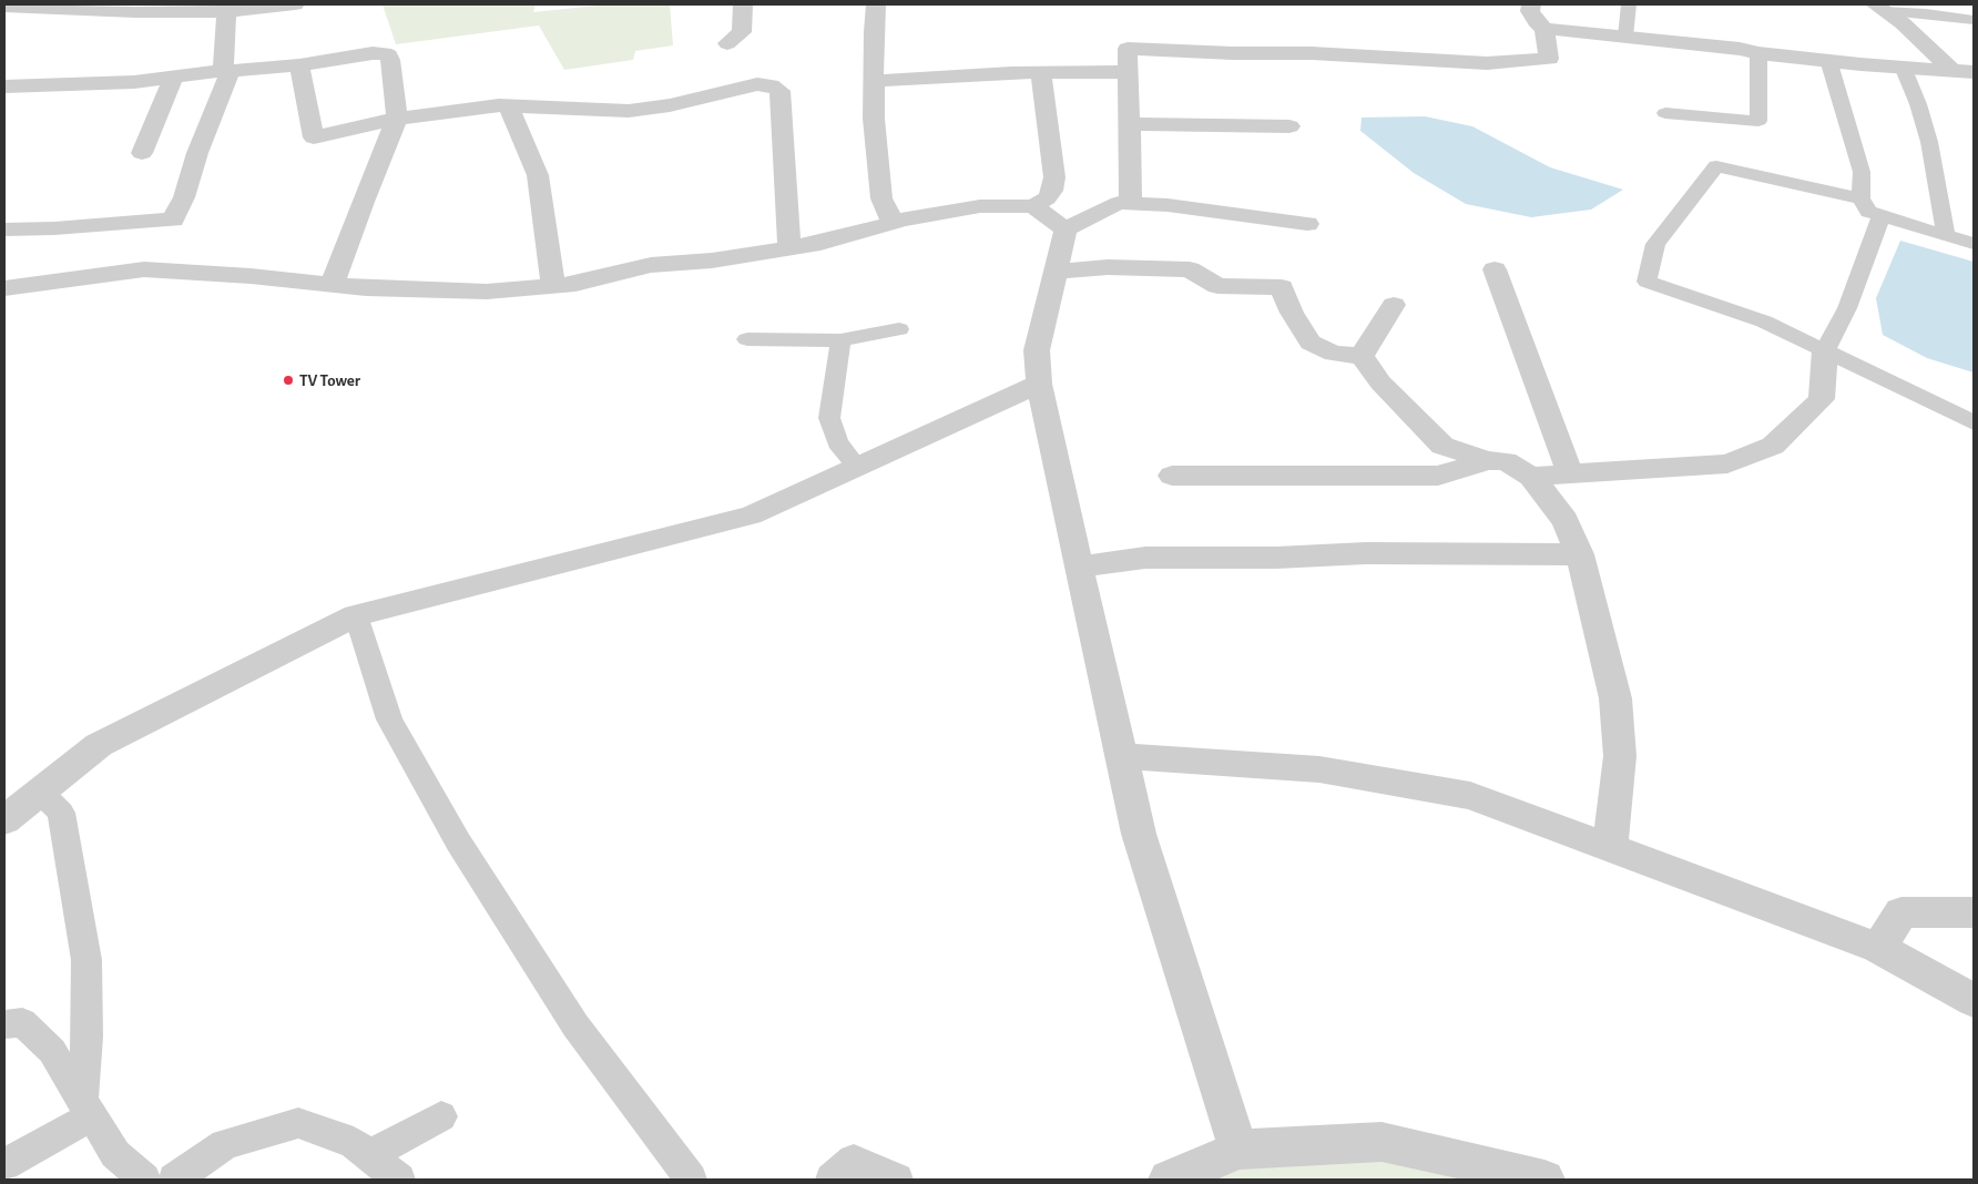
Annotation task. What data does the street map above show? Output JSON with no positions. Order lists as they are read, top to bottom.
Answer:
{
  "places": ["TV Tower"]
}
